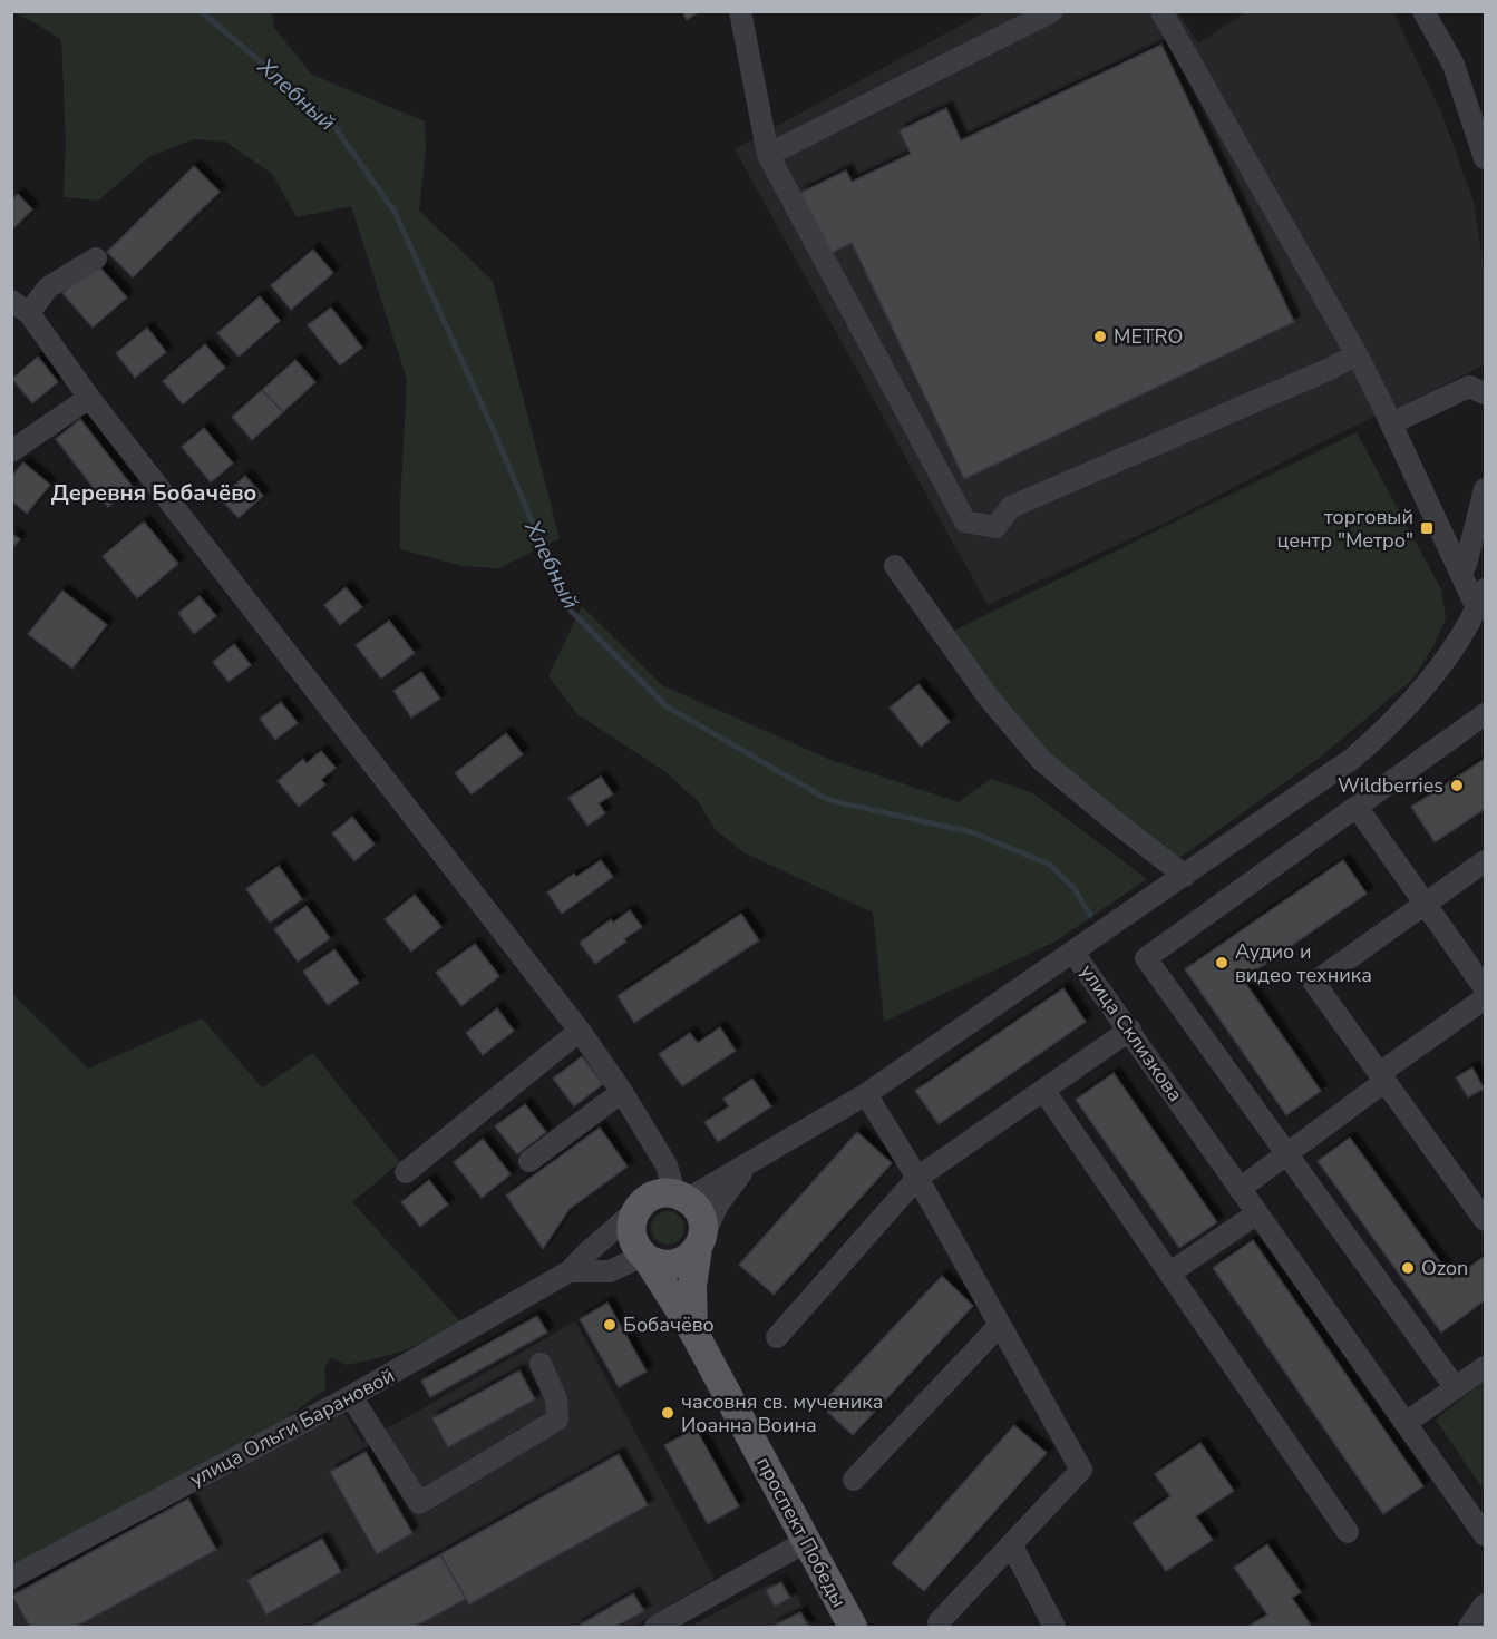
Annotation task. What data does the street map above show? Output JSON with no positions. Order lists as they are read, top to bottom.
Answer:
{
  "streets": {
    "main road": ["проспект Победы"],
    "street": ["улица Склизкова", "улица Ольги Барановой"]
  },
  "crossings": [
    ["улица Ольги Барановой", "проспект Победы"]
  ],
  "districts": ["Деревня Бобачёво"],
  "water": ["Хлебный"],
  "places": {
    "other": [
      "METRO",
      "Wildberries",
      "Аудио и видео техника",
      "Ozon",
      "Бобачёво",
      "часовня св. мученика Иоанна Воина"
    ],
    "transit": ["торговый центр \"Метро\""]
  }
}
